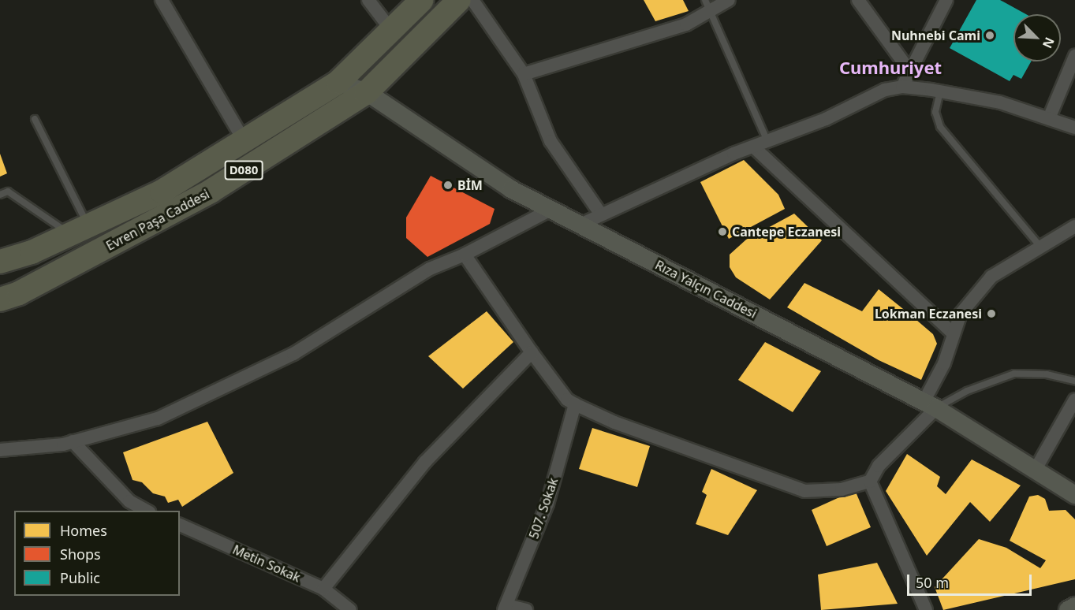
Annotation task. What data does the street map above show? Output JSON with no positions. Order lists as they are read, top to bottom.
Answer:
{
  "streets": {
    "highway": ["D080", "Evren Paşa Caddesi"],
    "main road": ["Rıza Yalçın Caddesi"],
    "street": ["507. Sokak", "Metin Sokak"]
  },
  "crossings": [
    ["Evren Paşa Caddesi", "Rıza Yalçın Caddesi"]
  ],
  "districts": ["Cumhuriyet"],
  "places": [
    "Nuhnebi Cami",
    "BİM",
    "Cantepe Eczanesi",
    "Lokman Eczanesi"
  ],
  "legend": ["Homes", "Shops", "Public"],
  "scale_bar": "50 m",
  "north": "bottom right"
}
